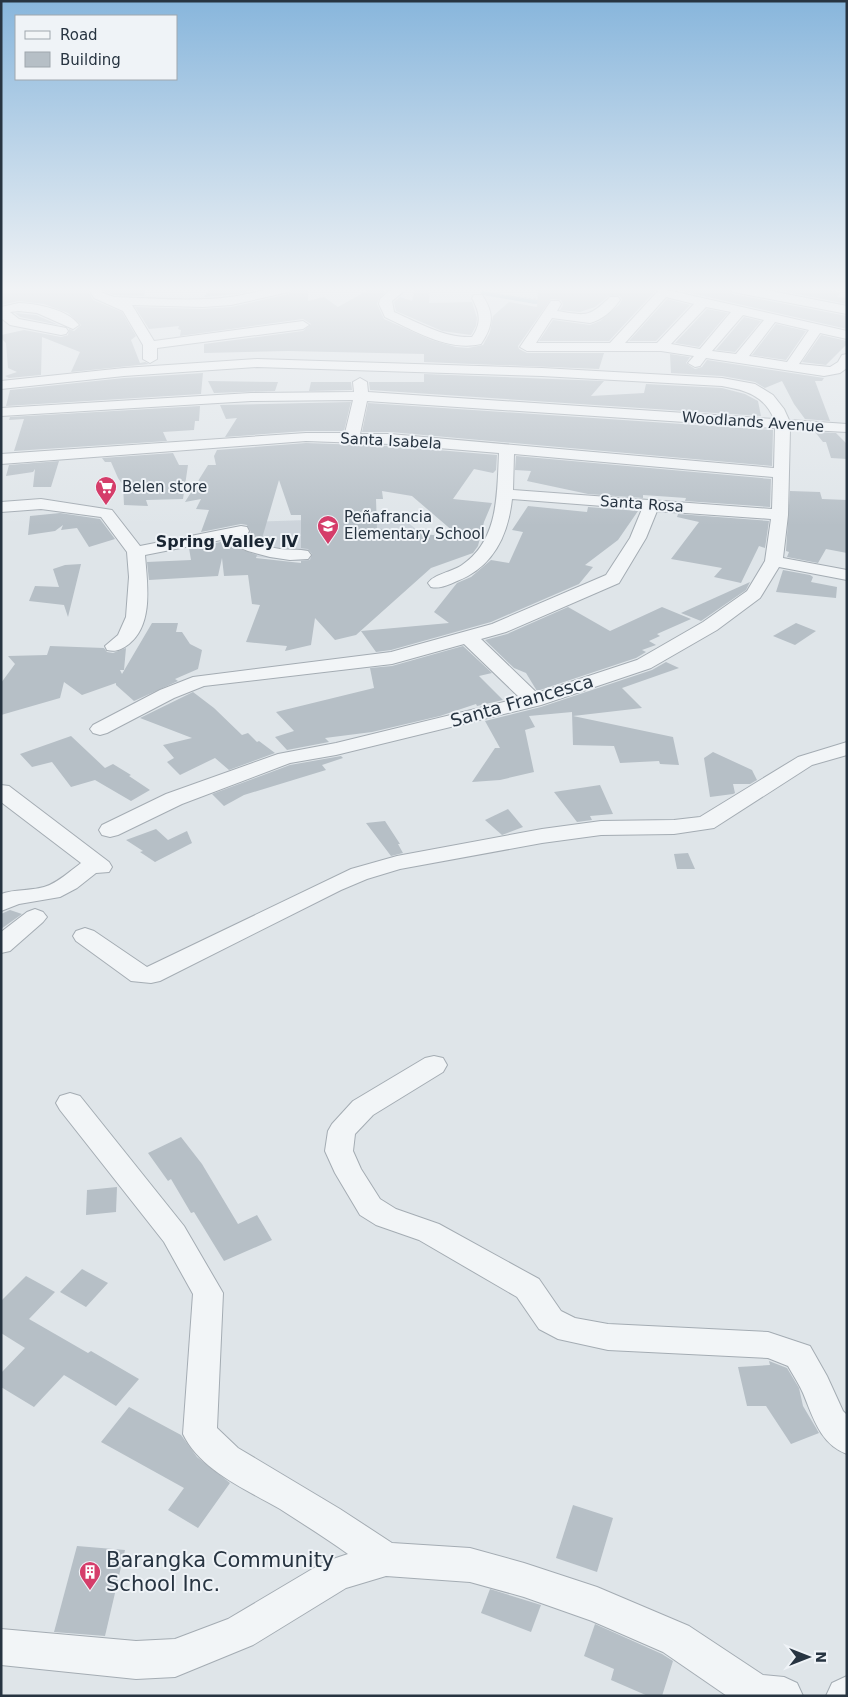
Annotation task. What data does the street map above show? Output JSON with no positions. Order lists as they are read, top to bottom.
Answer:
{
  "streets": {
    "street": [
      "Woodlands Avenue",
      "Santa Isabela",
      "Santa Rosa",
      "Santa Francesca"
    ]
  },
  "crossings": [
    ["Woodlands Avenue", "Santa Francesca"],
    ["Santa Isabela", "Santa Francesca"],
    ["Santa Rosa", "Santa Francesca"]
  ],
  "districts": ["Spring Valley Ⅳ"],
  "places": {
    "supermarket": ["Belen store"],
    "school or university": ["Peñafrancia Elementary School"],
    "building": ["Barangka Community School Inc."]
  },
  "legend": ["Road", "Building"],
  "north": "right"
}
